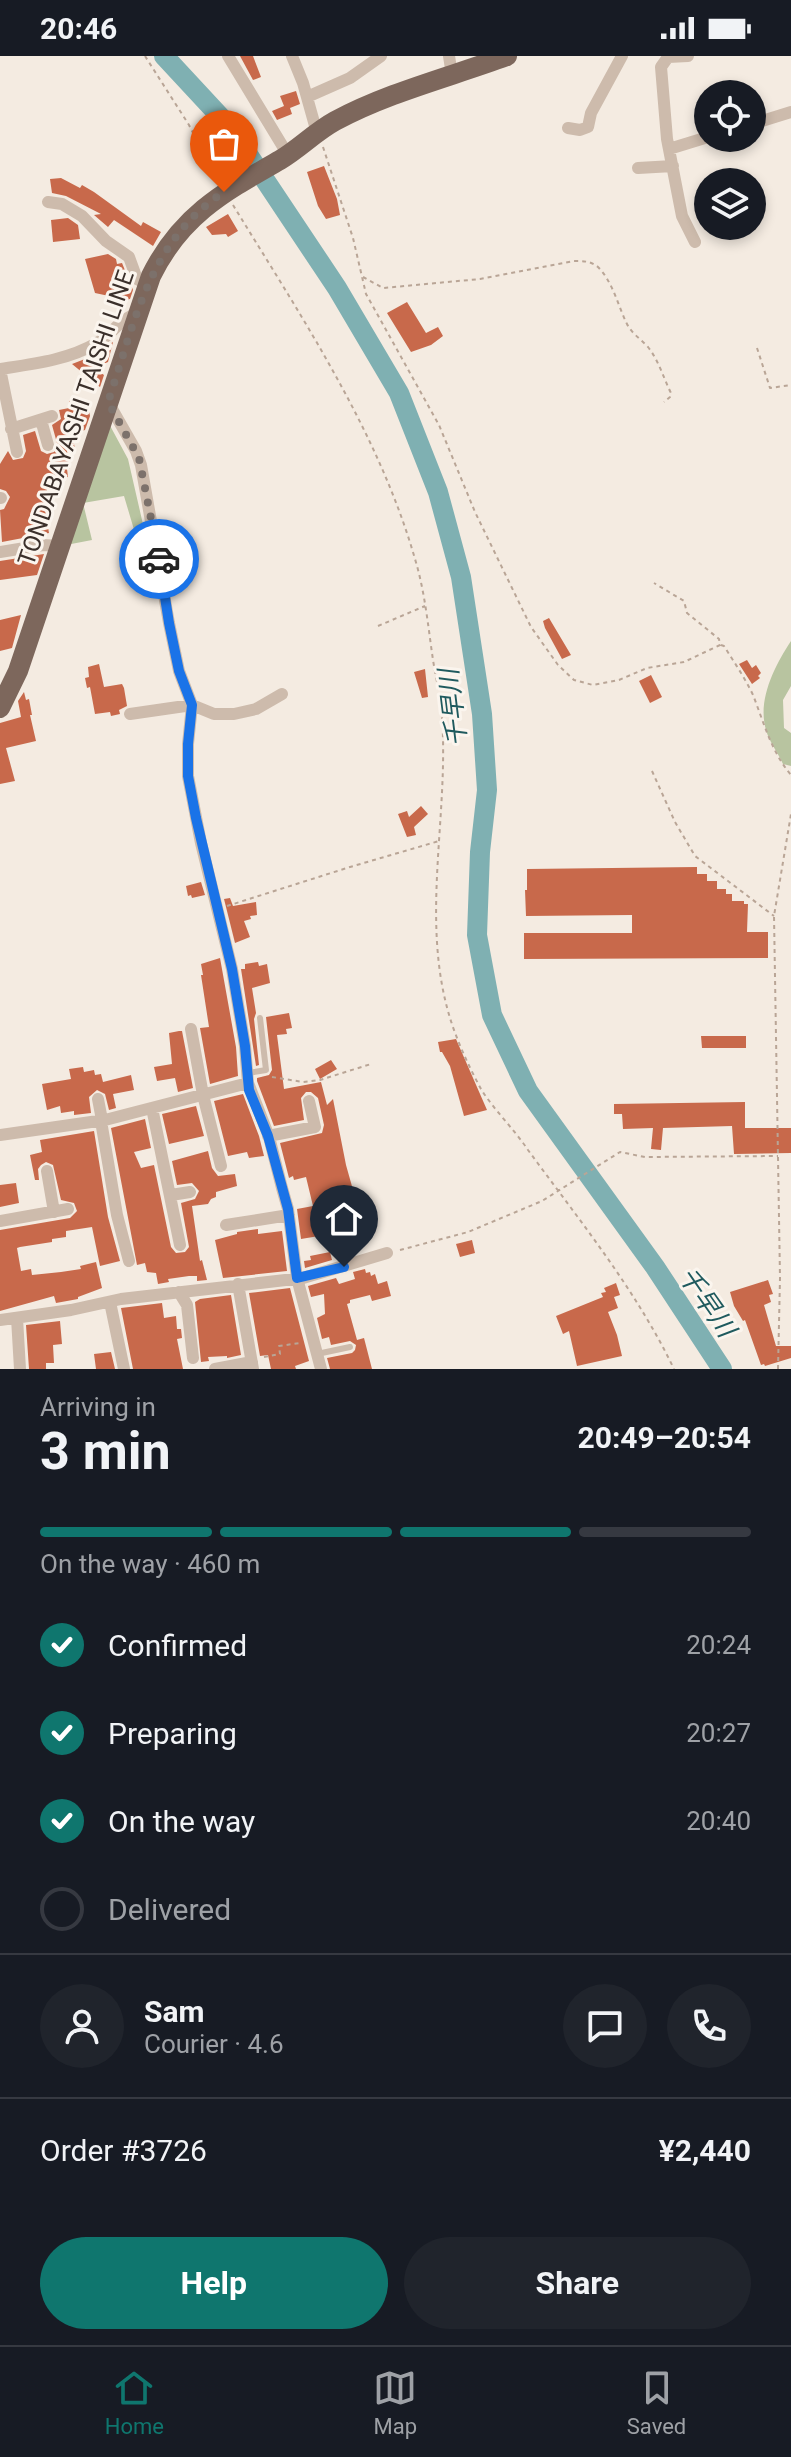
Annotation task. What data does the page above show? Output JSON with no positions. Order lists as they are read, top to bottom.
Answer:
{
  "streets": {
    "main road": ["TONDABAYASHI TAISHI LINE"]
  },
  "water": ["千早川"],
  "page": {
    "status": "20:46",
    "heading": ["3 min", "Arriving in", "20:49–20:54"],
    "panel": [
      "Sam",
      "Courier · 4.6",
      "Order #3726",
      "¥2,440"
    ],
    "bar": "On the way · 460 m",
    "list": [
      ["Confirmed", "20:24"],
      ["Preparing", "20:27"],
      ["On the way", "20:40"],
      "Delivered"
    ],
    "buttons": ["Help", "Share"],
    "tabs": ["Home", "Map", "Saved"]
  }
}
